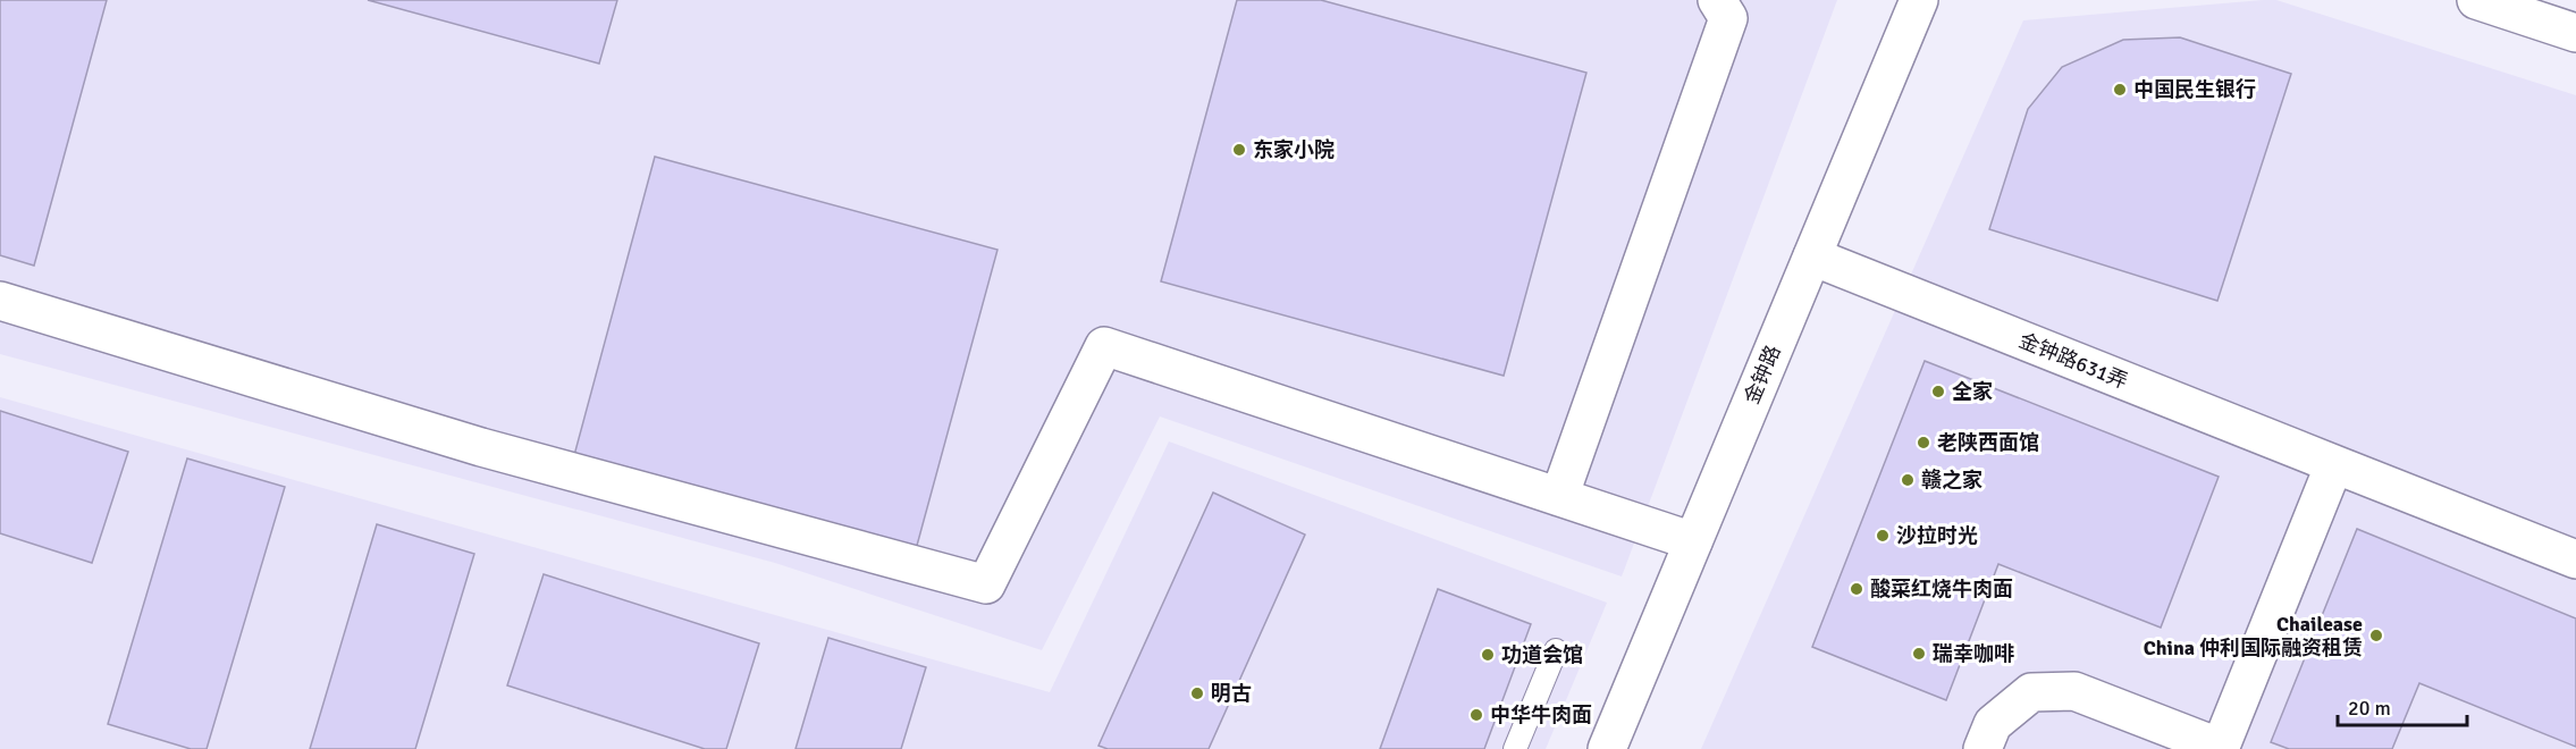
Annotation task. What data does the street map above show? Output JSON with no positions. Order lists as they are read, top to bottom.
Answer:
{
  "streets": {
    "street": ["金钟路631弄", "金钟路"]
  },
  "crossings": [
    ["金钟路631弄", "金钟路"]
  ],
  "places": [
    "中国民生银行",
    "东家小院",
    "全家",
    "老陕西面馆",
    "赣之家",
    "沙拉时光",
    "酸菜红烧牛肉面",
    "Chailease China 仲利国际融资租赁",
    "瑞幸咖啡",
    "功道会馆",
    "明古",
    "中华牛肉面"
  ],
  "scale_bar": "20 m"
}
